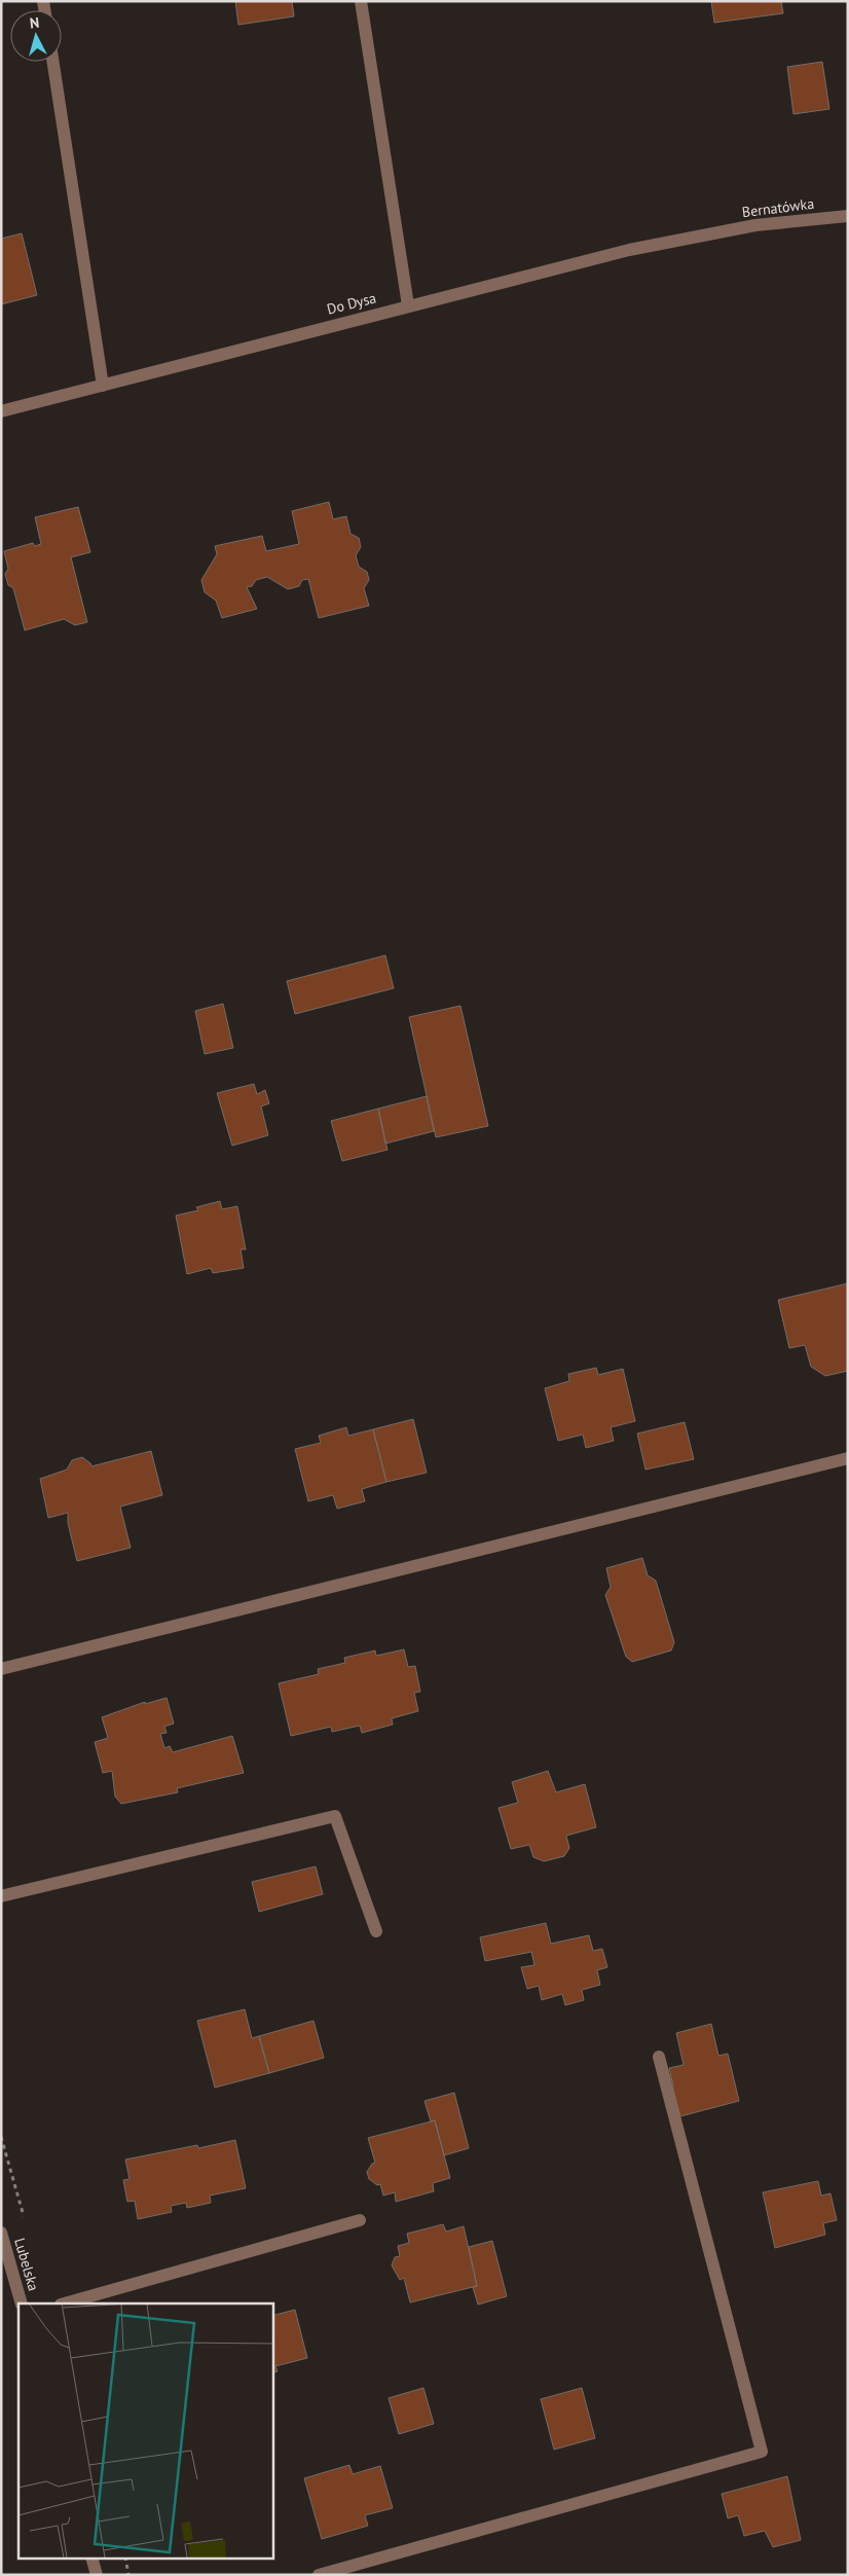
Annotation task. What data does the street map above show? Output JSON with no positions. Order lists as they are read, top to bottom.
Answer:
{
  "streets": {
    "street": ["Bernatówka", "Do Dysa", "Lubelska"]
  },
  "crossings": [
    ["Bernatówka", "Do Dysa"]
  ],
  "north": "top"
}
